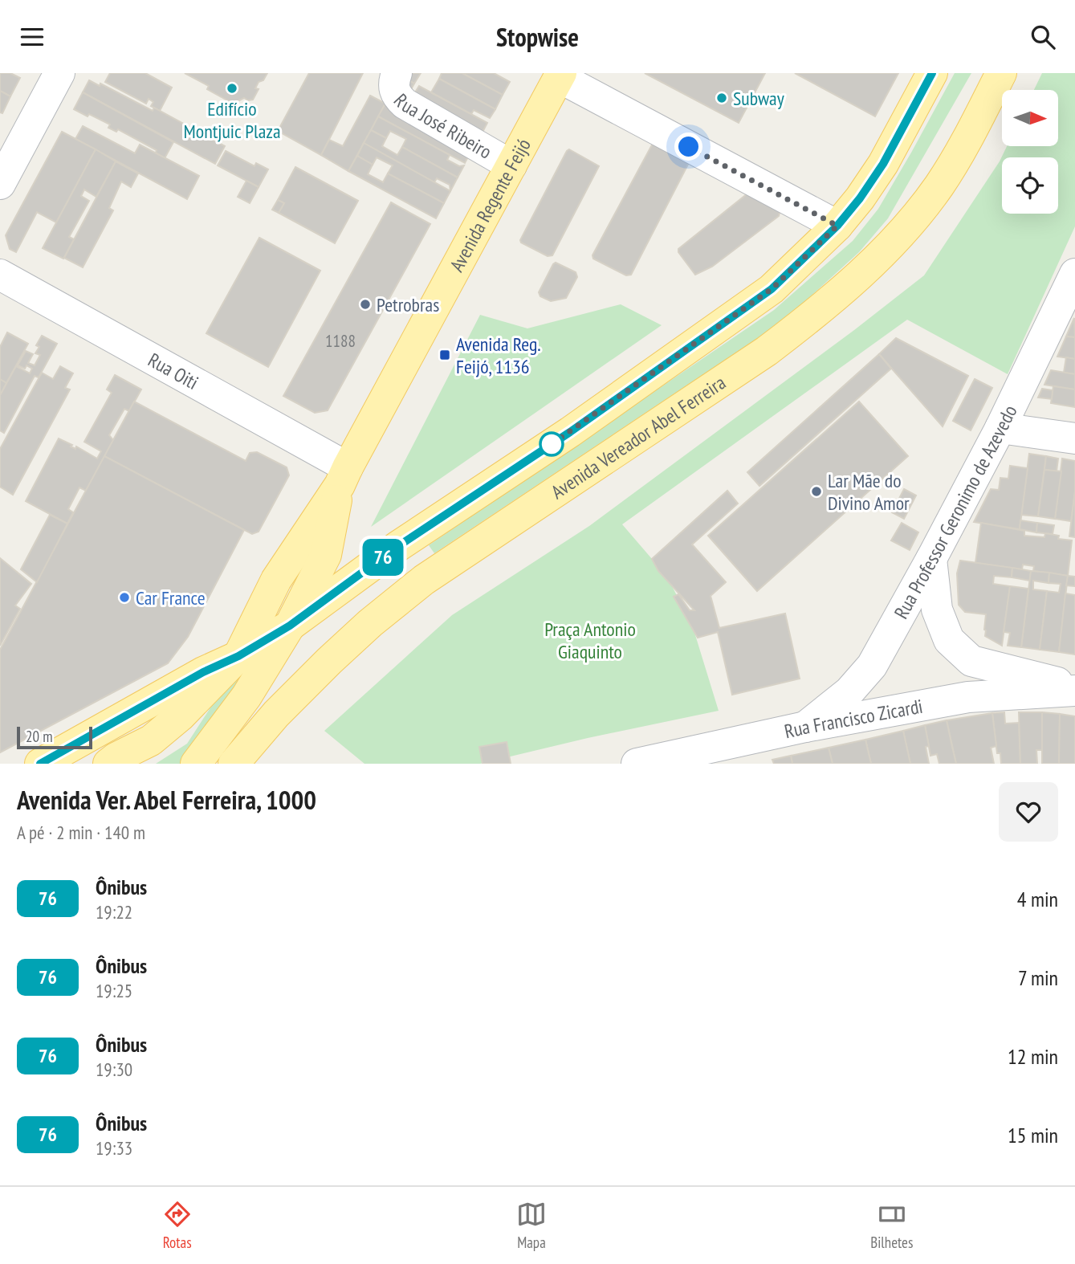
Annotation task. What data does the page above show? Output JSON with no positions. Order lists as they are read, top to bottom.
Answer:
{
  "streets": {
    "main road": ["Avenida Regente Feijó", "Avenida Vereador Abel Ferreira"],
    "street": [
      "Rua José Ribeiro",
      "Rua Oiti",
      "Rua Professor Geronimo de Azevedo",
      "Rua Francisco Zicardi"
    ]
  },
  "crossings": [
    ["Rua José Ribeiro", "Avenida Regente Feijó"],
    ["Avenida Regente Feijó", "Rua Oiti"],
    ["Rua Professor Geronimo de Azevedo", "Rua Francisco Zicardi"]
  ],
  "parks": ["Praça Antonio Giaquinto"],
  "places": {
    "other": [
      "Edifício Montjuic Plaza",
      "Subway",
      "Petrobras",
      "Lar Mãe do Divino Amor",
      "Car France"
    ],
    "transit": ["Avenida Reg. Feijó, 1136"]
  },
  "lines": ["bus line 76"],
  "house_numbers": ["1188"],
  "scale_bar": "20 m",
  "north": "right",
  "page": {
    "header": "Stopwise",
    "on_map": "76",
    "scale": "20 m",
    "heading": ["Avenida Ver. Abel Ferreira, 1000", "A pé · 2 min · 140 m"],
    "list": [
      {
        "mark": "76",
        "name": "Ônibus",
        "note": "19:22",
        "value": "4 min"
      },
      {
        "mark": "76",
        "name": "Ônibus",
        "note": "19:25",
        "value": "7 min"
      },
      {
        "mark": "76",
        "name": "Ônibus",
        "note": "19:30",
        "value": "12 min"
      },
      {
        "mark": "76",
        "name": "Ônibus",
        "note": "19:33",
        "value": "15 min"
      }
    ],
    "tabs": ["Rotas", "Mapa", "Bilhetes"]
  }
}
